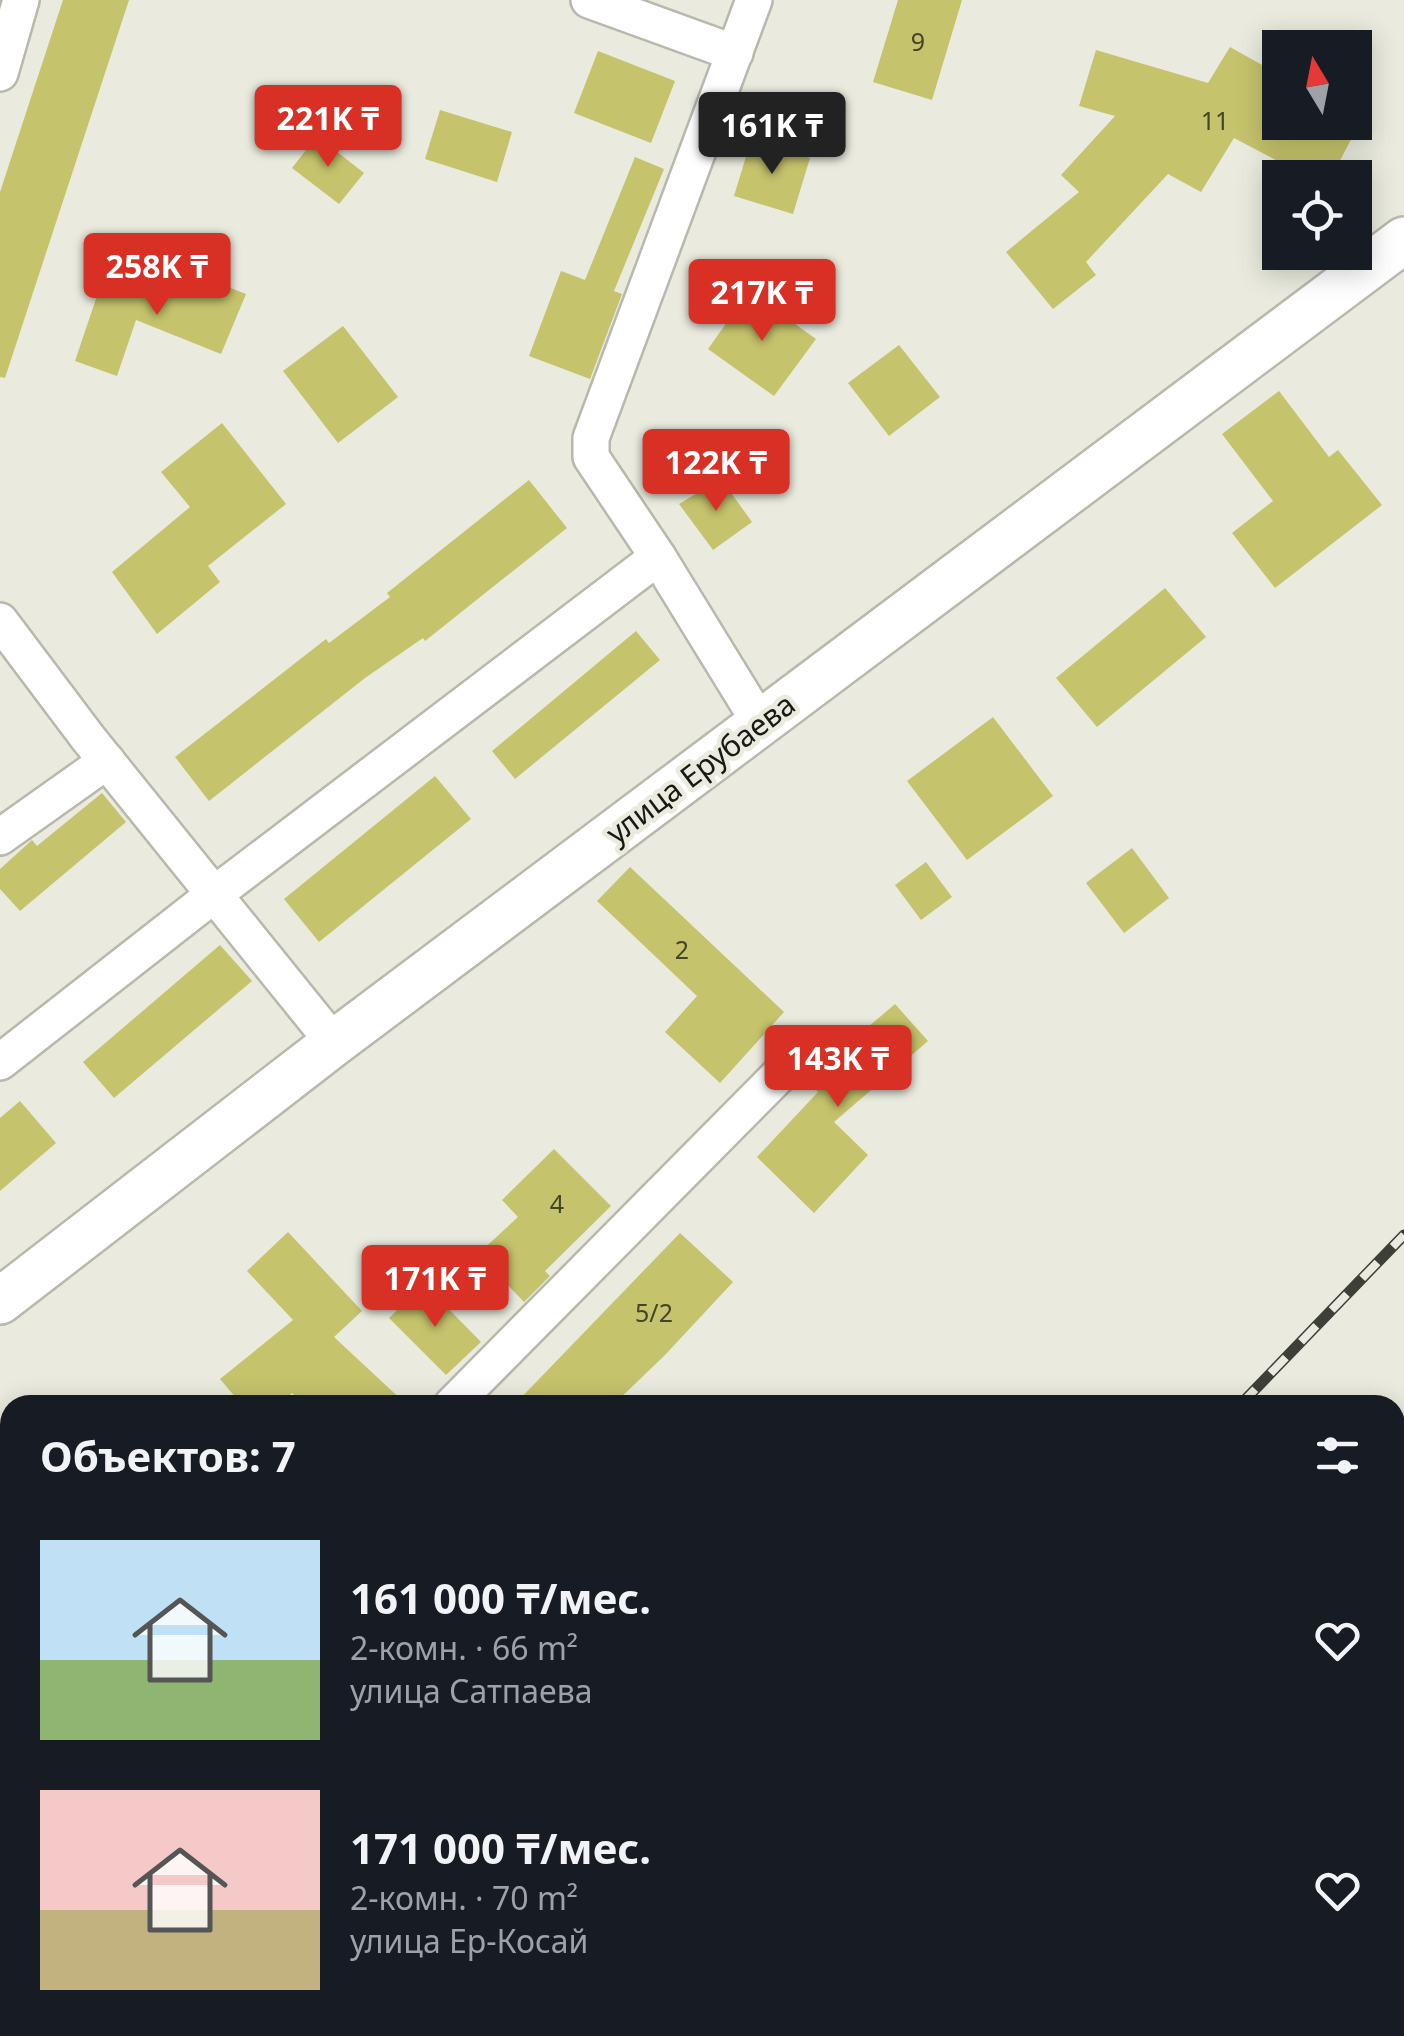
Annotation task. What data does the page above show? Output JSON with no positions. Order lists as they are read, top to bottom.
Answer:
{
  "streets": {
    "street": ["улица Ерубаева"]
  },
  "house_numbers": [
    "9",
    "11",
    "2",
    "4",
    "5/2"
  ],
  "north": "top",
  "page": {
    "price": [
      "221K ₸",
      "161K ₸",
      "258K ₸",
      "217K ₸",
      "122K ₸",
      "143K ₸",
      "171K ₸"
    ],
    "heading": "Объектов: 7",
    "list": [
      {
        "name": "161 000 ₸/мес.",
        "note": "2-комн. · 66 m² · улица Сатпаева"
      },
      {
        "name": "171 000 ₸/мес.",
        "note": "2-комн. · 70 m² · улица Ер-Косай"
      }
    ]
  }
}
